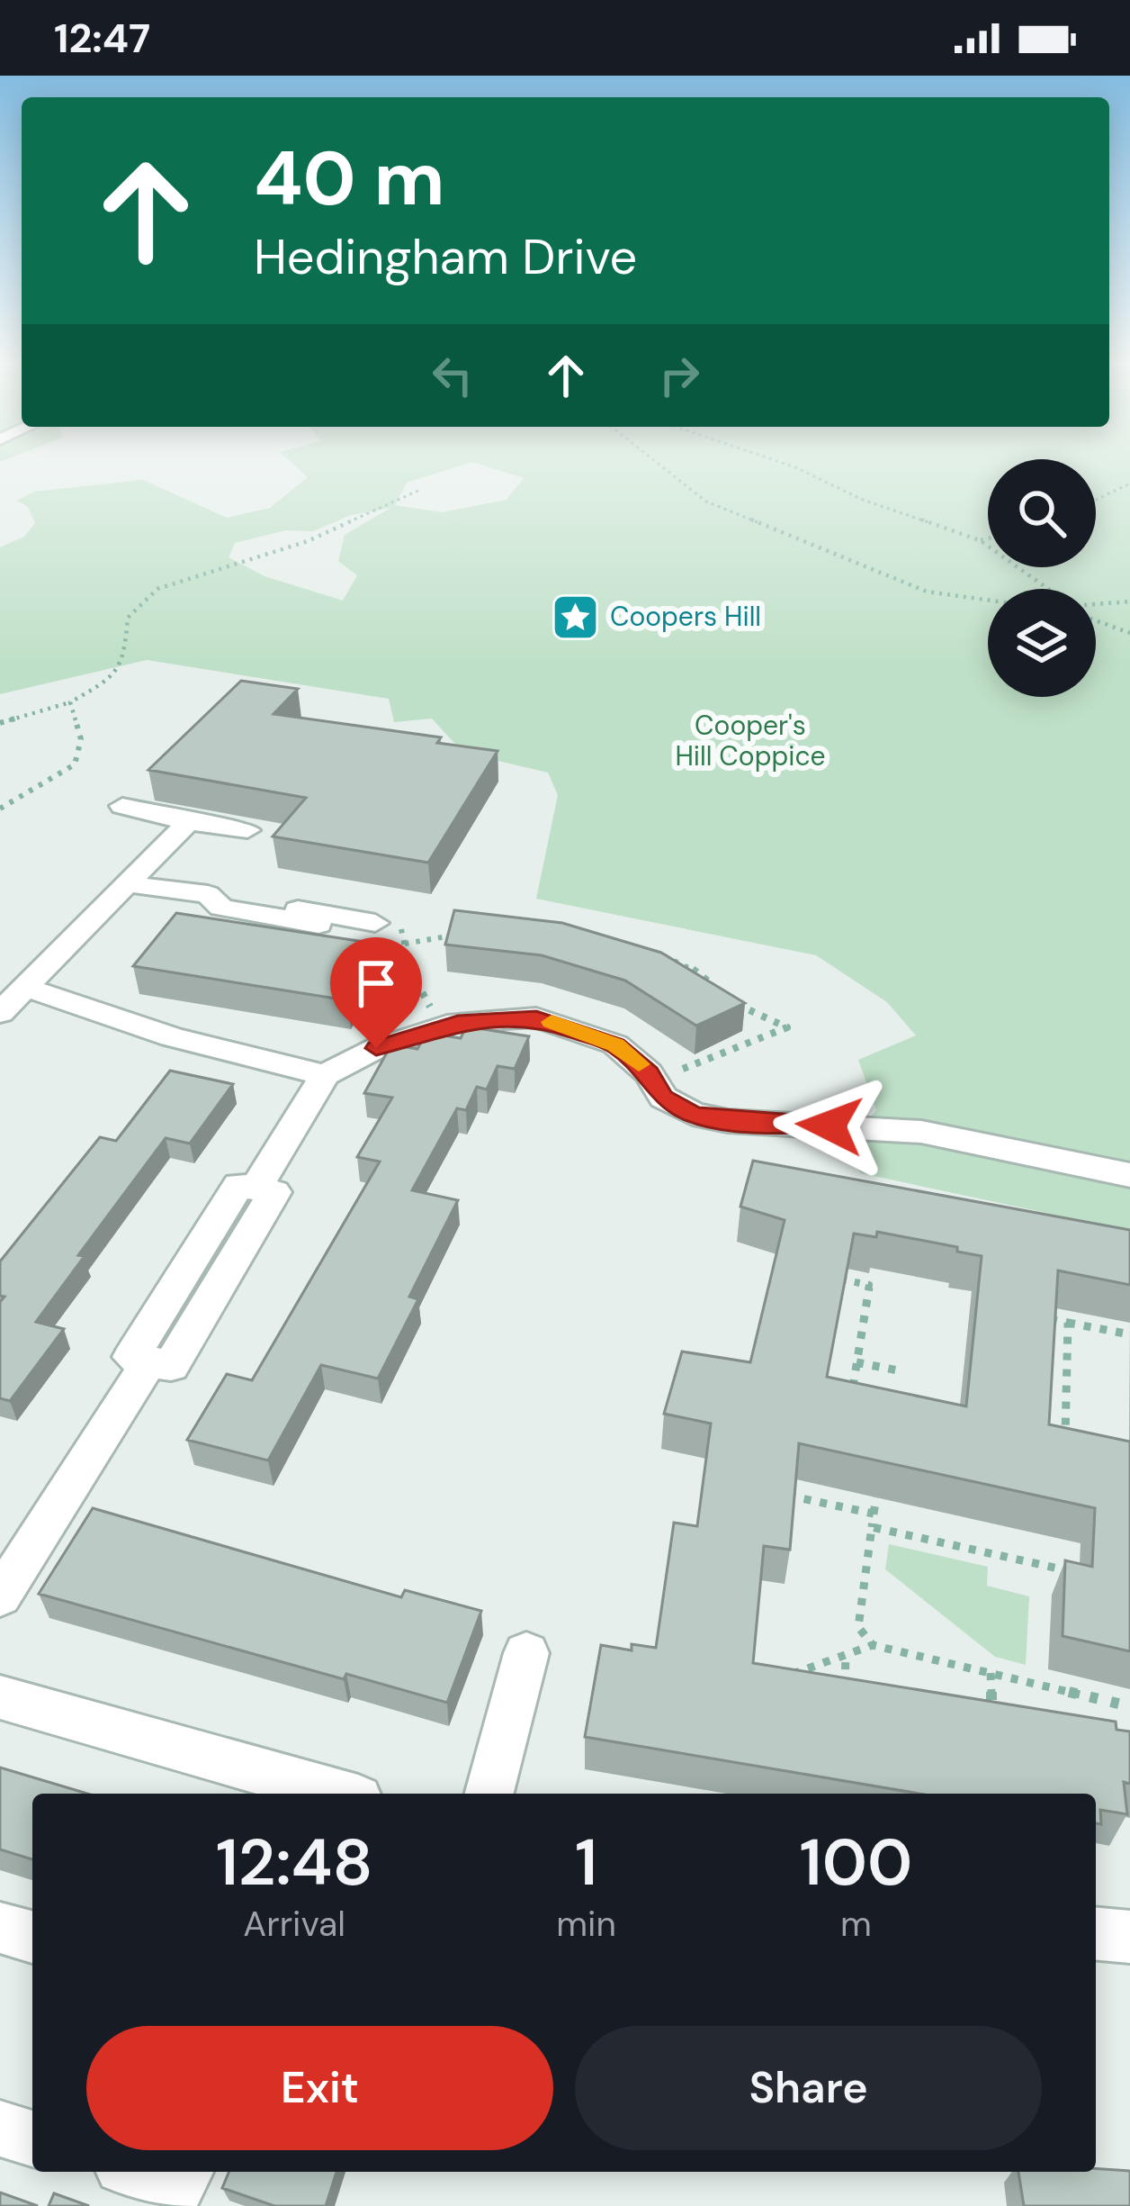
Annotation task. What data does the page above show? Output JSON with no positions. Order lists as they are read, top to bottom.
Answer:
{
  "parks": ["Cooper's Hill Coppice"],
  "places": {
    "place": ["Coopers Hill"]
  },
  "page": {
    "status": "12:47",
    "turn": ["40 m", "Hedingham Drive"],
    "eta": [
      "12:48",
      "Arrival",
      "1",
      "min",
      "100",
      "m"
    ],
    "buttons": ["Exit", "Share"]
  }
}
